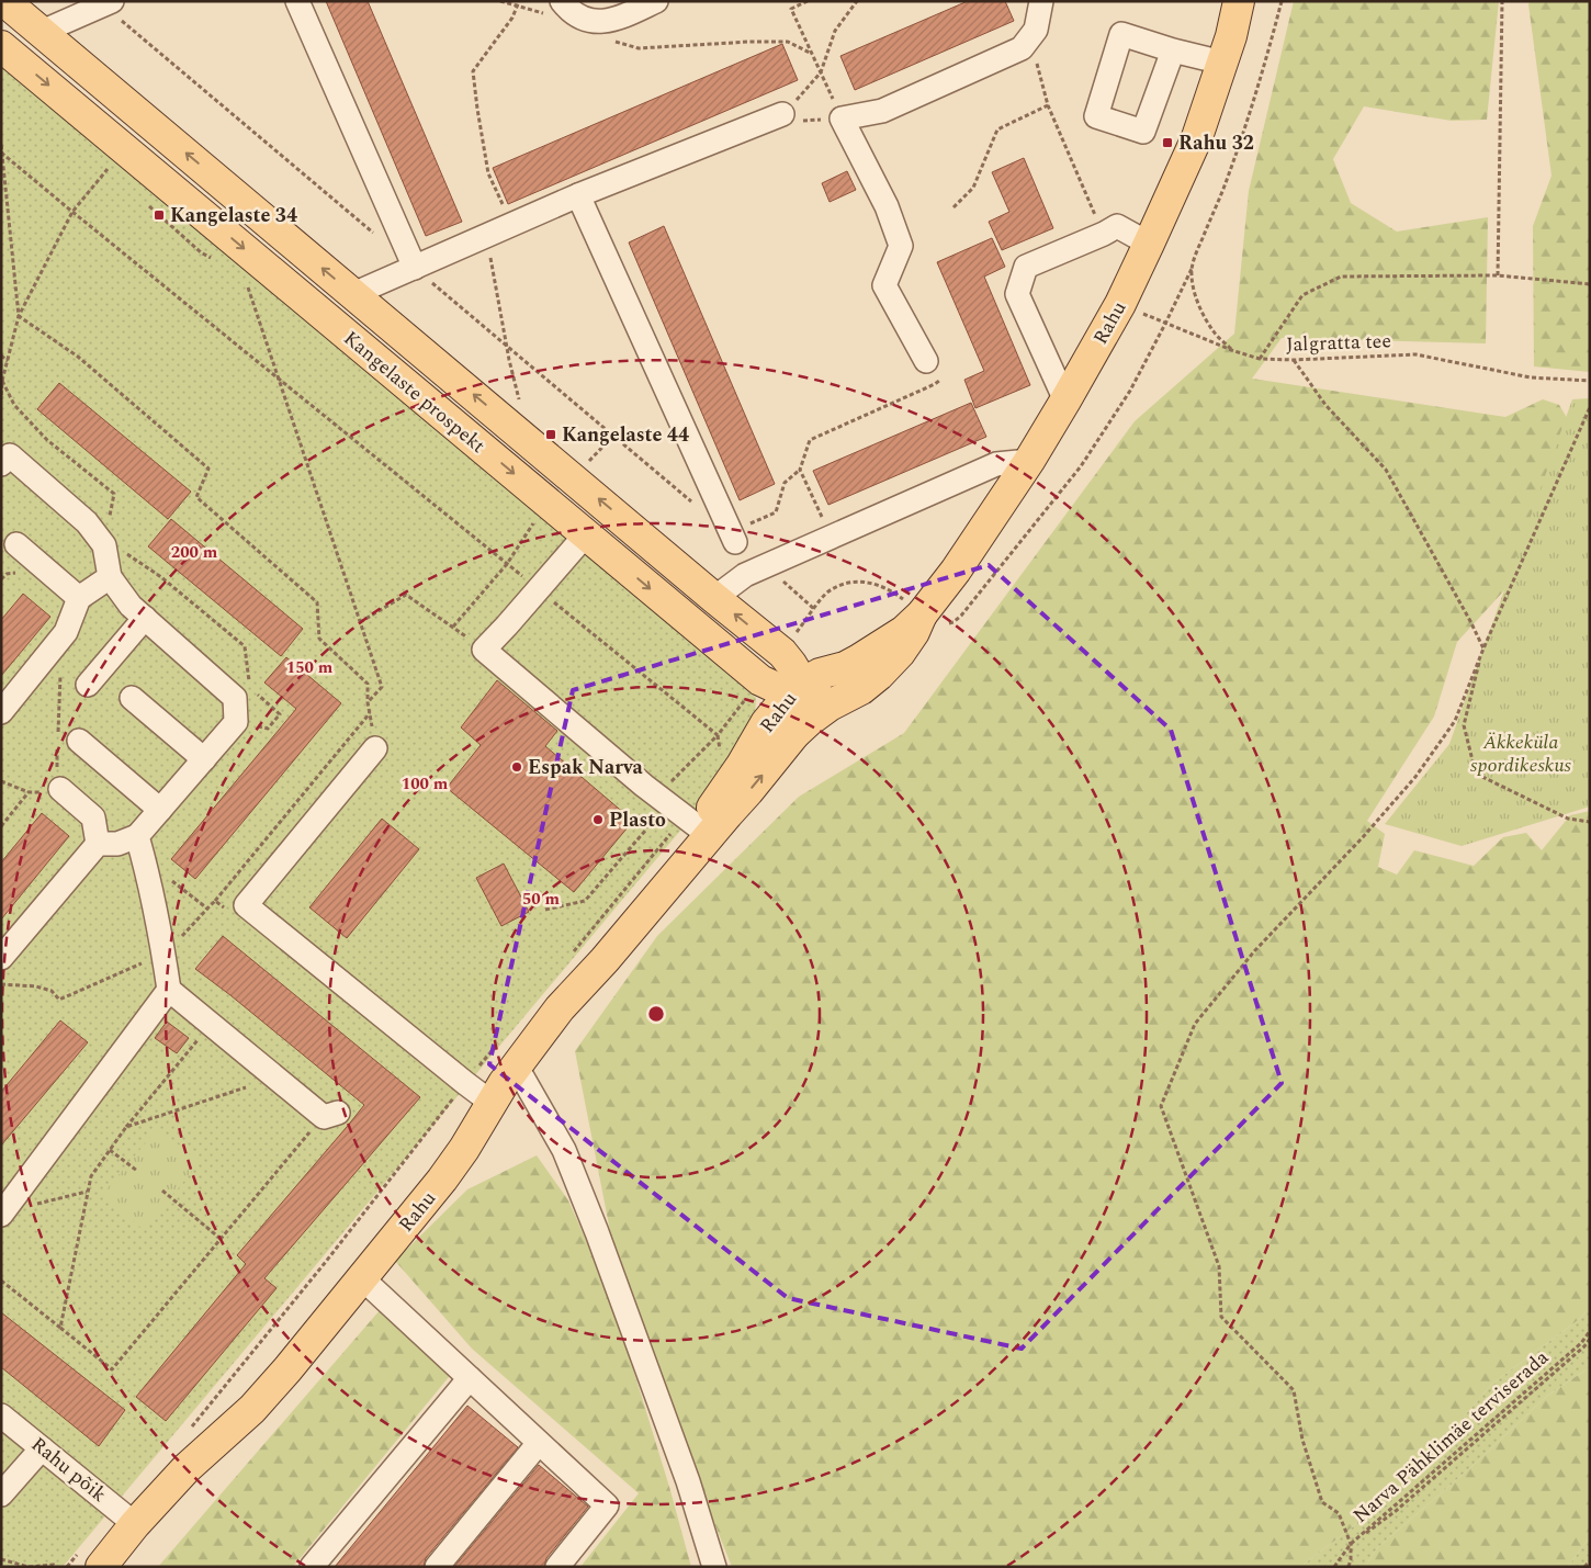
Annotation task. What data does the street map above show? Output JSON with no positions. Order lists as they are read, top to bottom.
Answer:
{
  "streets": {
    "main road": ["Rahu", "Kangelaste prospekt"],
    "street": ["Rahu põik"],
    "path": ["Jalgratta tee", "Narva Pähklimäe terviserada"]
  },
  "crossings": [
    ["Rahu", "Jalgratta tee"],
    ["Rahu", "Kangelaste prospekt"],
    ["Rahu", "Rahu põik"]
  ],
  "parks": ["Äkkeküla spordikeskus"],
  "places": {
    "transit": ["Rahu 32", "Kangelaste 34", "Kangelaste 44"],
    "other": ["Espak Narva", "Plasto"]
  },
  "rings": [
    "200 m",
    "150 m",
    "100 m",
    "50 m"
  ]
}
